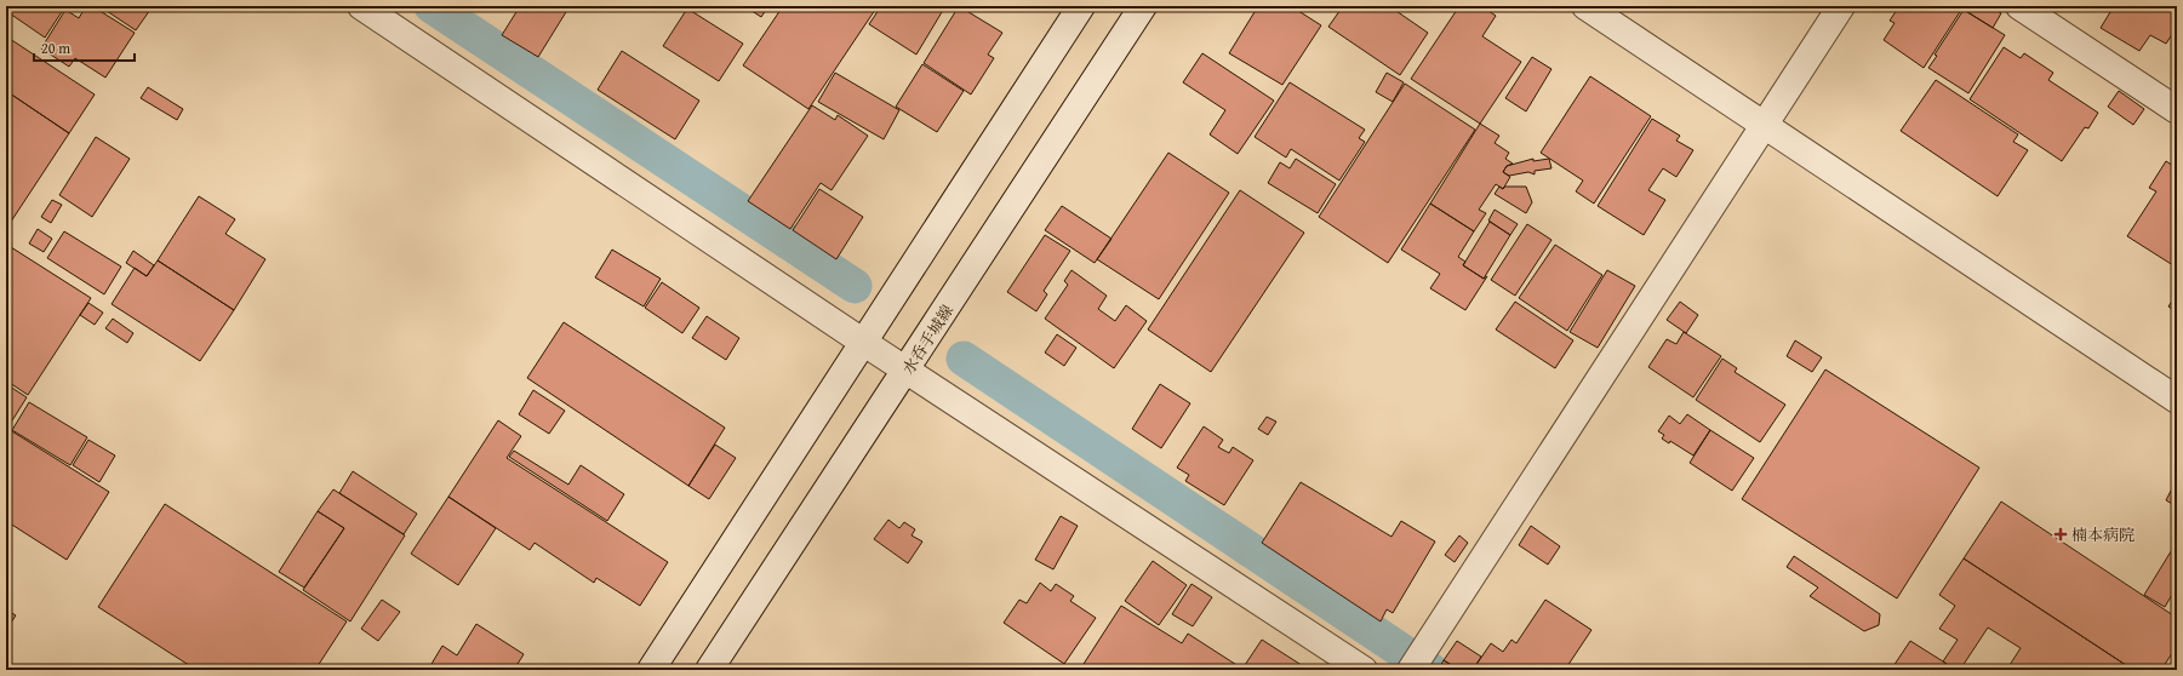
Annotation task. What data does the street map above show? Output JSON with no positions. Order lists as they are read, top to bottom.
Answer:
{
  "streets": {
    "street": ["水呑手城線"]
  },
  "places": {
    "health": ["楠本病院"]
  },
  "scale_bar": "20 m"
}
